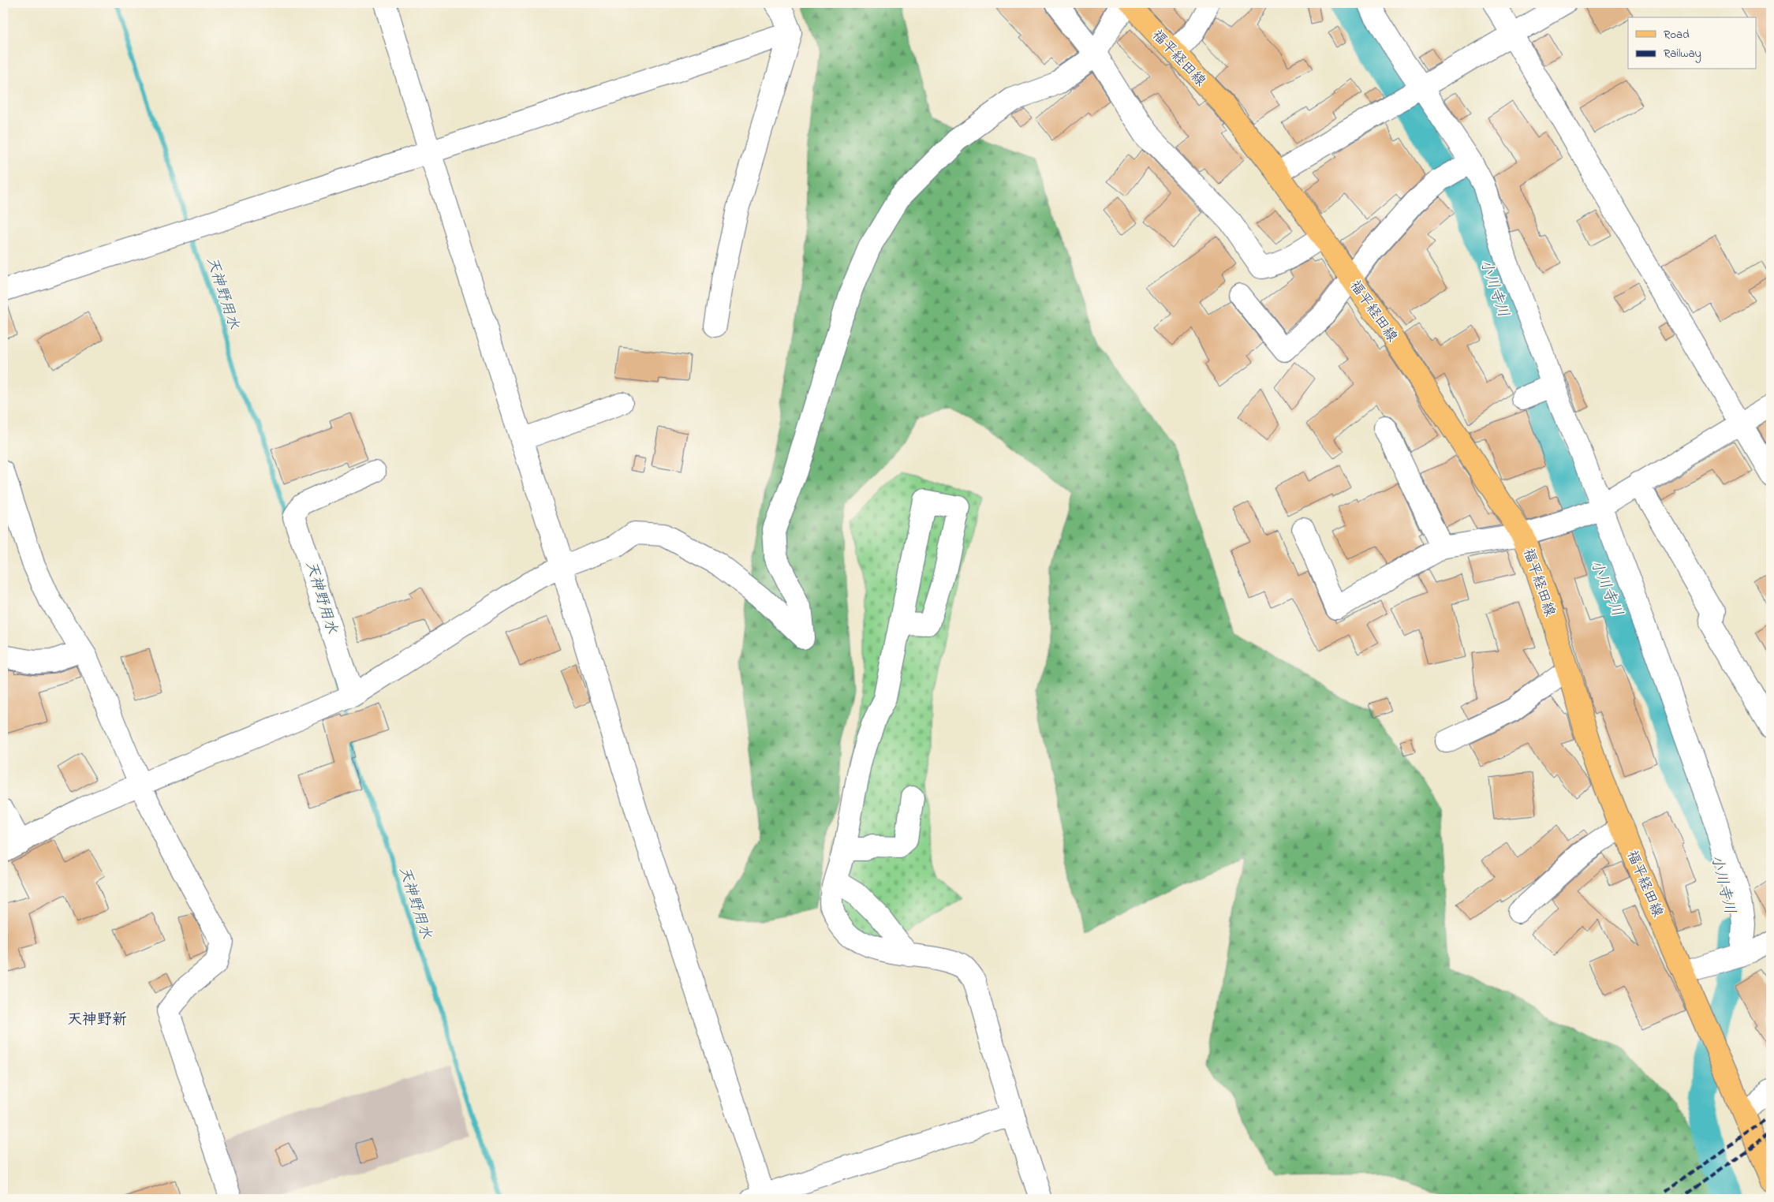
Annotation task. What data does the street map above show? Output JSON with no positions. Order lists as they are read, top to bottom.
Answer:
{
  "streets": {
    "main road": ["福平経田線"]
  },
  "districts": ["天神野新"],
  "water": ["小川寺川", "天神野用水"],
  "legend": ["Road", "Railway"]
}
